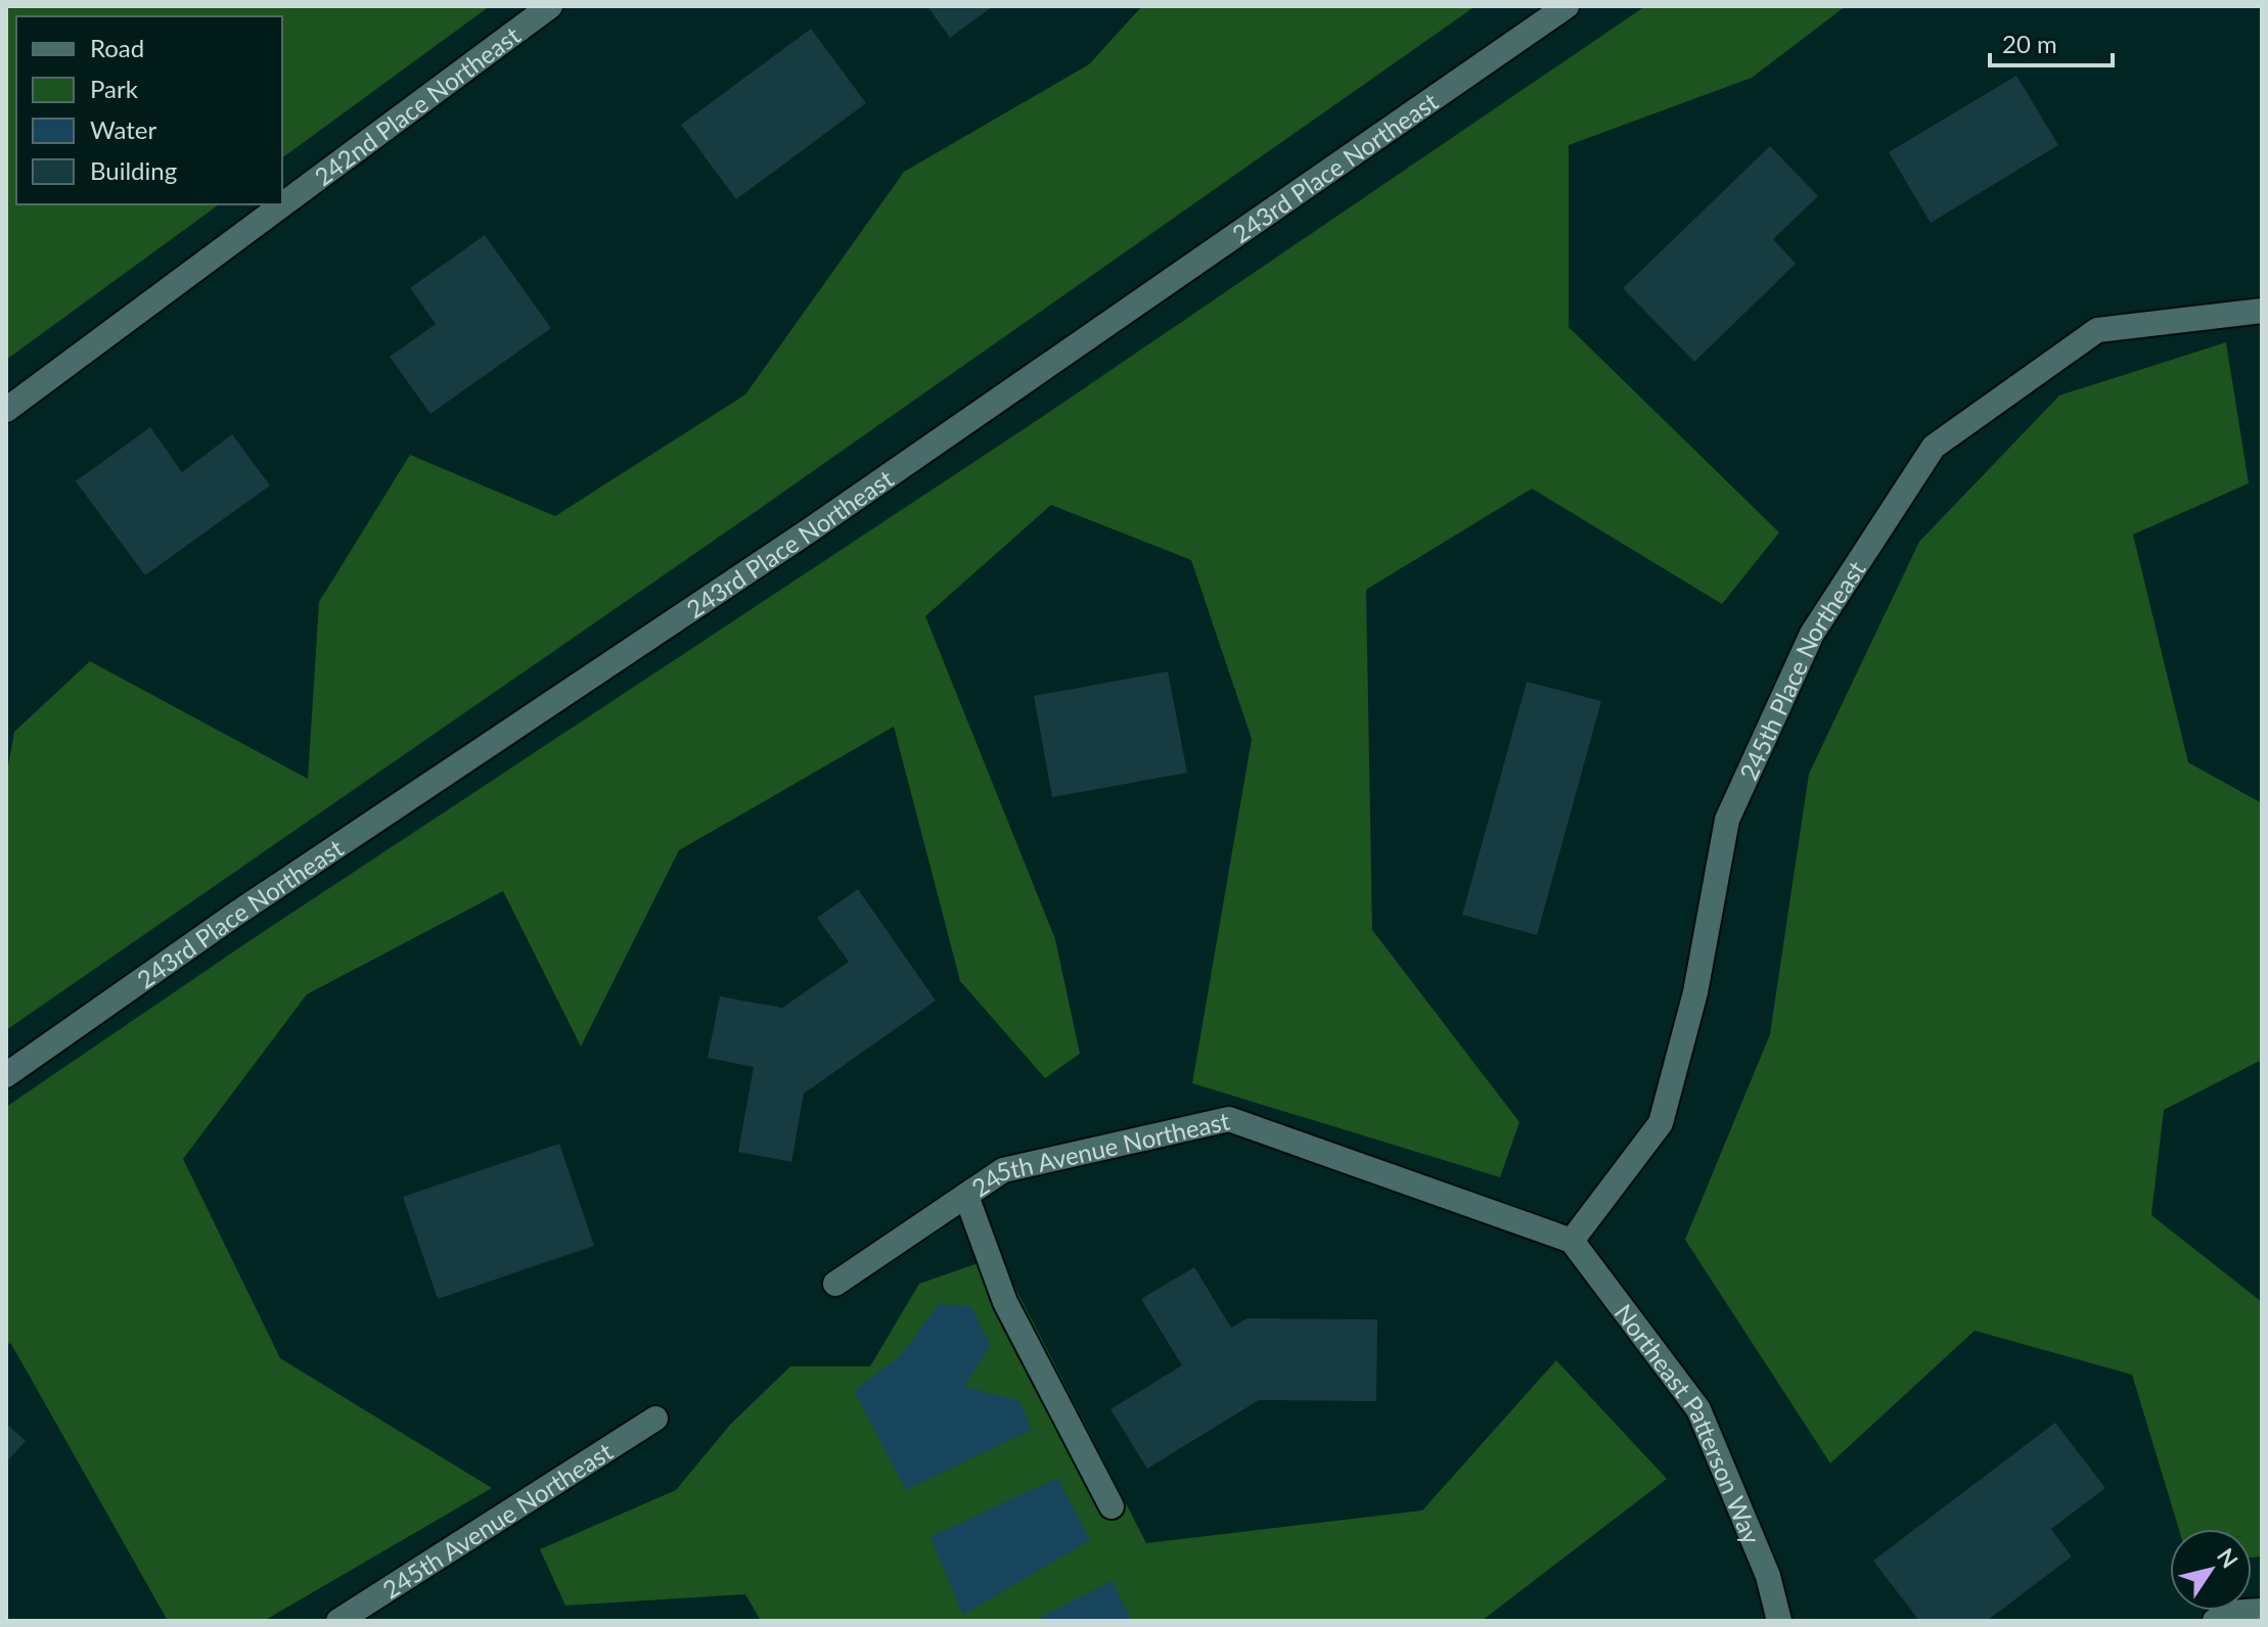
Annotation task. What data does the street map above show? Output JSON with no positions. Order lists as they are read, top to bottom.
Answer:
{
  "streets": {
    "street": [
      "242nd Place Northeast",
      "243rd Place Northeast",
      "245th Place Northeast",
      "245th Avenue Northeast",
      "Northeast Patterson Way"
    ]
  },
  "crossings": [
    ["245th Place Northeast", "245th Avenue Northeast"],
    ["245th Place Northeast", "Northeast Patterson Way"],
    ["245th Avenue Northeast", "Northeast Patterson Way"]
  ],
  "legend": [
    "Road",
    "Park",
    "Water",
    "Building"
  ],
  "scale_bar": "20 m",
  "north": "top right"
}
